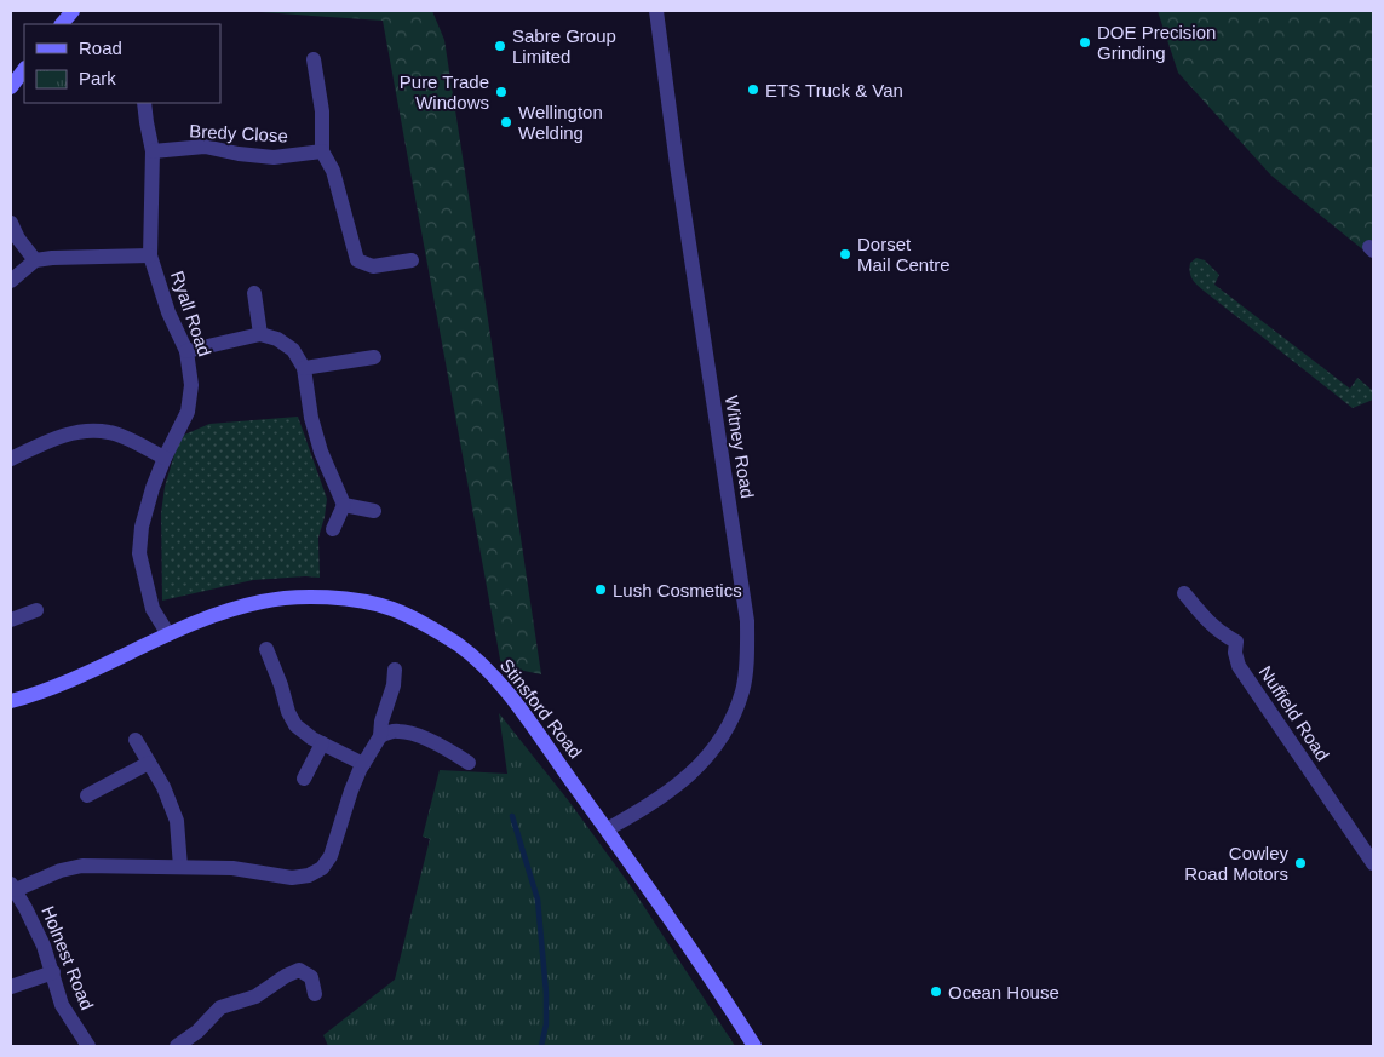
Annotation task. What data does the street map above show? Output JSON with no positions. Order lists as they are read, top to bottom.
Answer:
{
  "streets": {
    "street": [
      "Bredy Close",
      "Ryall Road",
      "Witney Road",
      "Stinsford Road",
      "Nuffield Road",
      "Holnest Road"
    ]
  },
  "crossings": [
    ["Bredy Close", "Ryall Road"],
    ["Ryall Road", "Stinsford Road"],
    ["Witney Road", "Stinsford Road"]
  ],
  "places": [
    "DOE Precision Grinding",
    "Sabre Group Limited",
    "ETS Truck & Van",
    "Pure Trade Windows",
    "Wellington Welding",
    "Dorset Mail Centre",
    "Lush Cosmetics",
    "Cowley Road Motors",
    "Ocean House"
  ],
  "legend": ["Road", "Park"]
}
